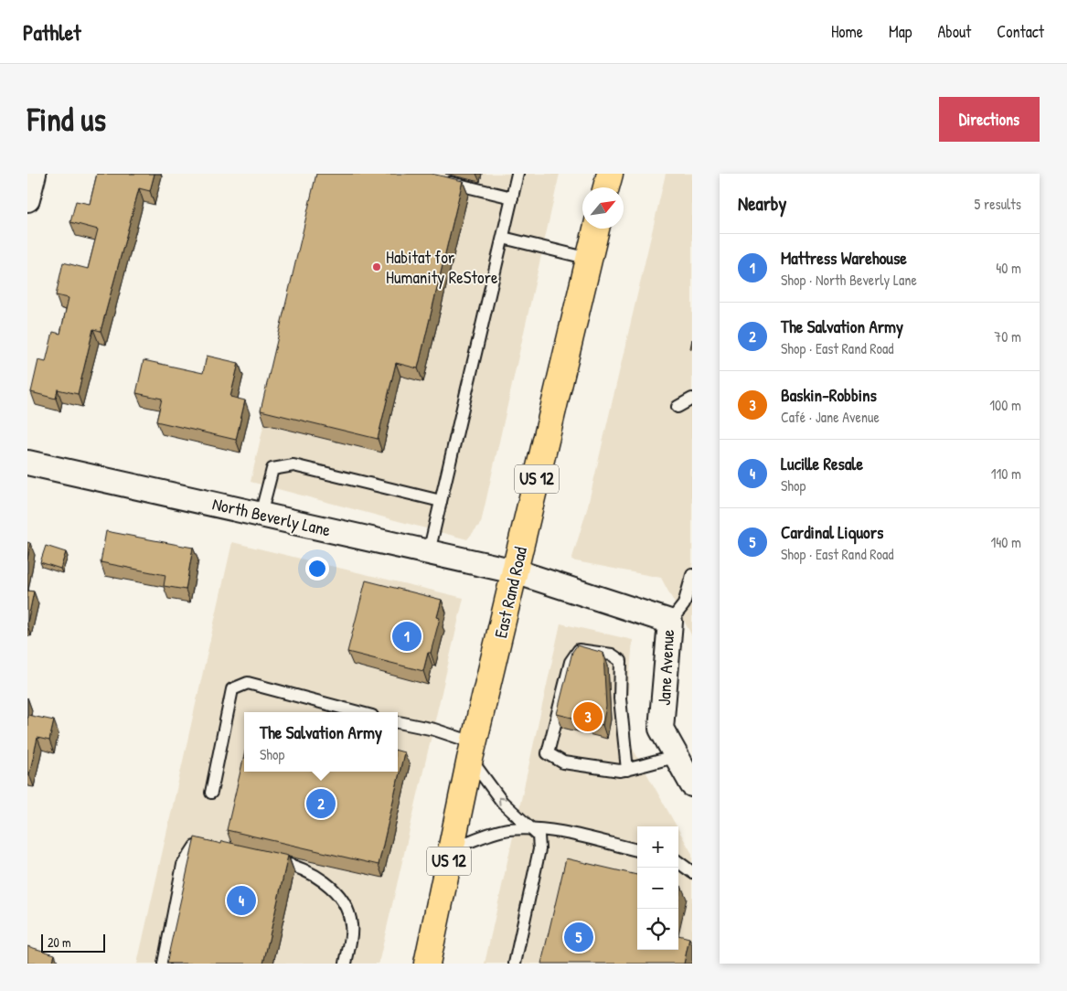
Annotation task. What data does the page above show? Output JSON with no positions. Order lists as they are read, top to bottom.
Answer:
{
  "streets": {
    "main road": ["US 12", "East Rand Road"],
    "street": ["North Beverly Lane", "Jane Avenue"]
  },
  "crossings": [
    ["North Beverly Lane", "East Rand Road"],
    ["North Beverly Lane", "Jane Avenue"],
    ["East Rand Road", "Jane Avenue"]
  ],
  "places": ["Habitat for Humanity ReStore"],
  "scale_bar": "20 m",
  "north": "top right",
  "page": {
    "header": "Pathlet",
    "nav": [
      "Home",
      "Map",
      "About",
      "Contact"
    ],
    "buttons": "Directions",
    "title": "Find us",
    "heading": ["Nearby", "5 results"],
    "list": [
      {
        "mark": "1",
        "name": "Mattress Warehouse",
        "note": "Shop · North Beverly Lane",
        "value": "40 m"
      },
      {
        "mark": "2",
        "name": "The Salvation Army",
        "note": "Shop · East Rand Road",
        "value": "70 m"
      },
      {
        "mark": "3",
        "name": "Baskin-Robbins",
        "note": "Café · Jane Avenue",
        "value": "100 m"
      },
      {
        "mark": "4",
        "name": "Lucille Resale",
        "note": "Shop",
        "value": "110 m"
      },
      {
        "mark": "5",
        "name": "Cardinal Liquors",
        "note": "Shop · East Rand Road",
        "value": "140 m"
      }
    ],
    "pins": [
      "1",
      "3",
      "2",
      "4",
      "5"
    ],
    "popup": ["The Salvation Army", "Shop"],
    "map_buttons": ["+", "−"],
    "scale": "20 m"
  }
}
